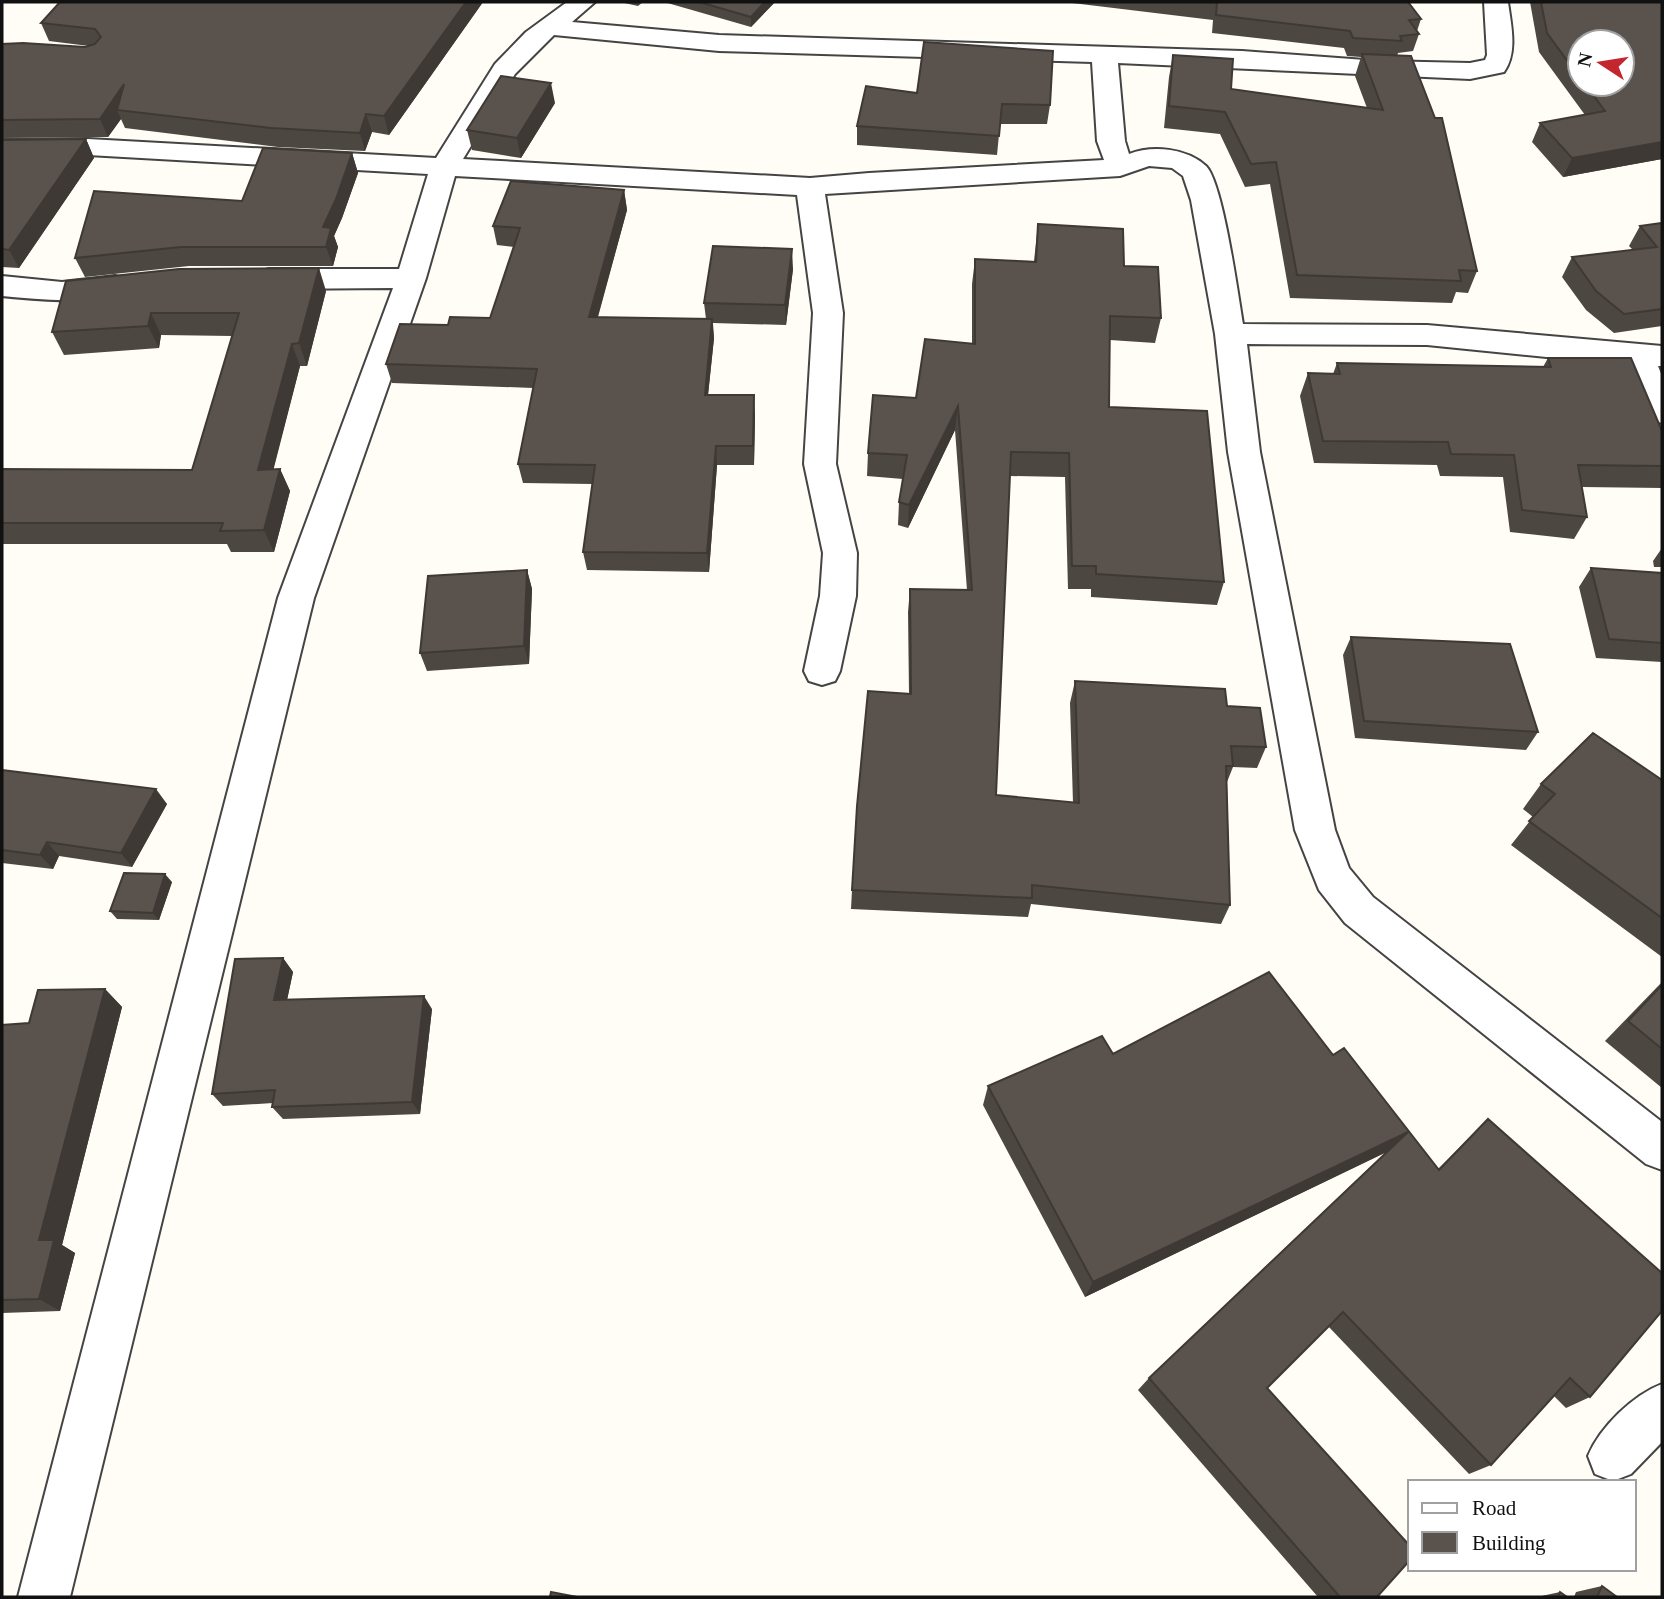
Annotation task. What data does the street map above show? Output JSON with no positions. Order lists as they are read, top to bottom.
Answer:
{
  "legend": ["Road", "Building"],
  "north": "left"
}
